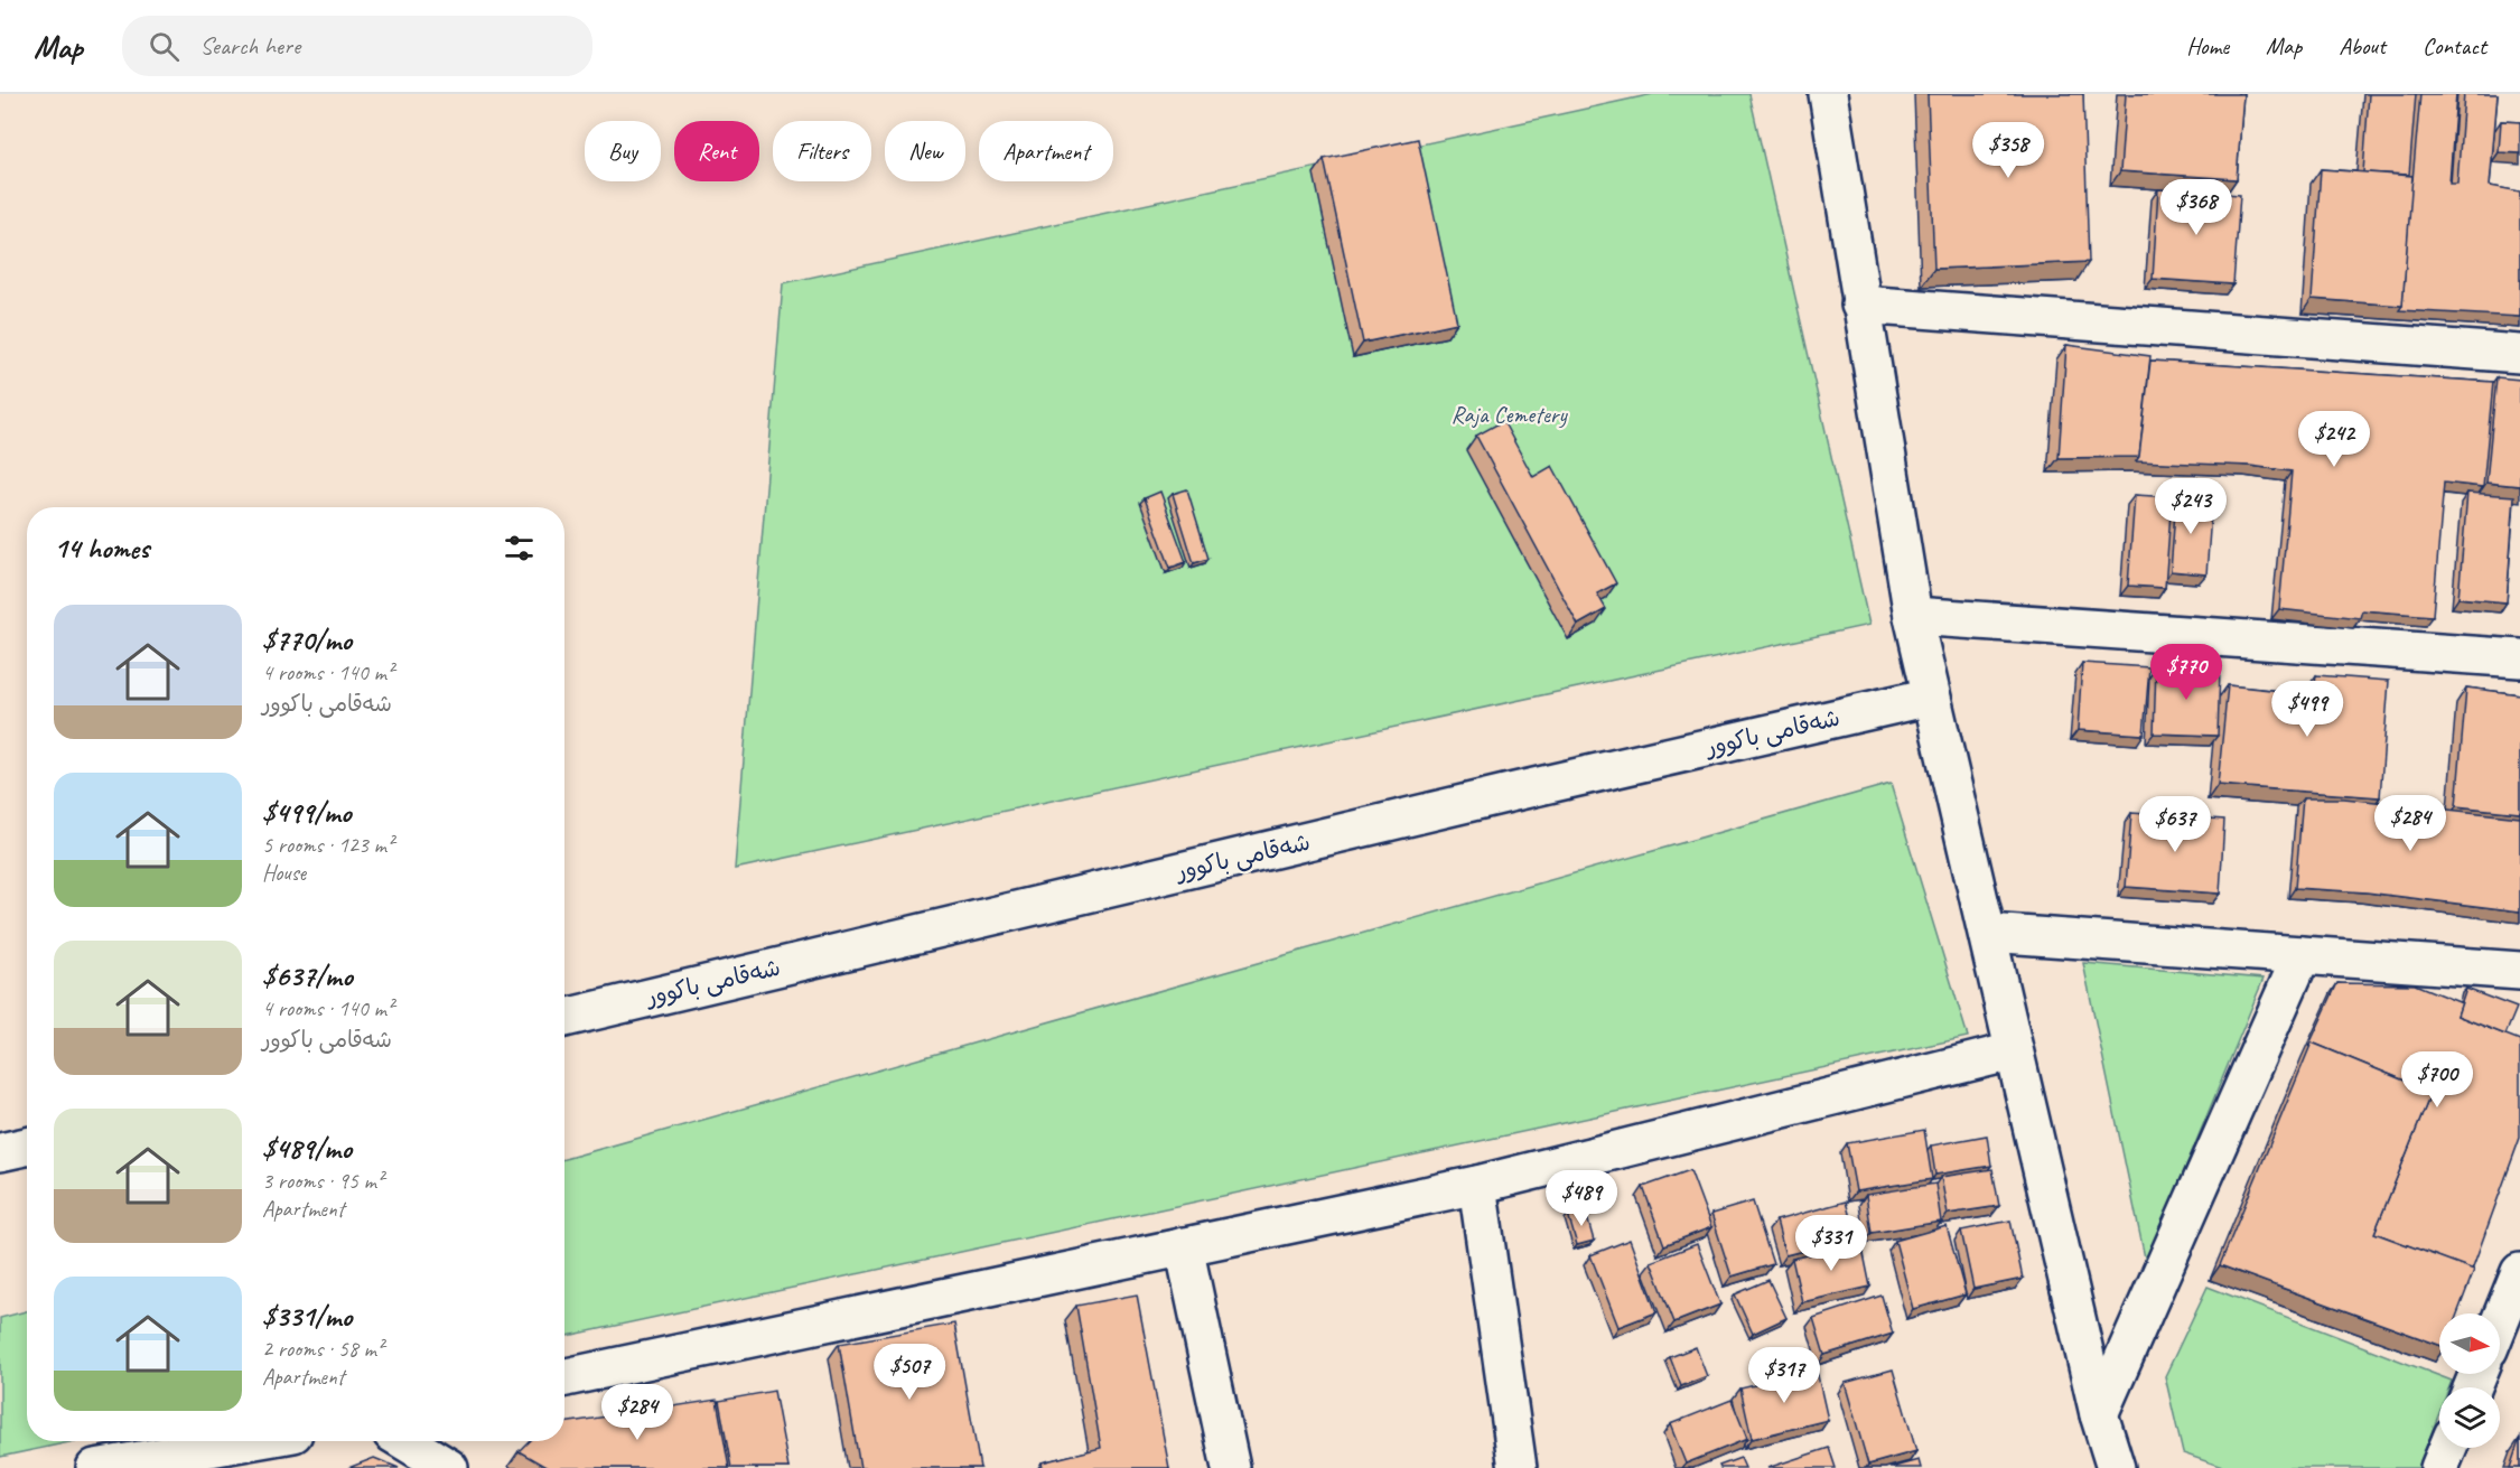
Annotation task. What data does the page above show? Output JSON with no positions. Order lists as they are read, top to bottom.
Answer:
{
  "streets": {
    "street": ["شەقامی باکوور"]
  },
  "parks": ["Raja Cemetery"],
  "north": "right",
  "page": {
    "header": "Map",
    "search": "Search here",
    "nav": [
      "Home",
      "Map",
      "About",
      "Contact"
    ],
    "chip": [
      "Buy",
      "Rent",
      "Filters",
      "New",
      "Apartment"
    ],
    "price": [
      "$358",
      "$368",
      "$242",
      "$243",
      "$770",
      "$499",
      "$284",
      "$637",
      "$700",
      "$489",
      "$331",
      "$507",
      "$317",
      "$284"
    ],
    "heading": "14 homes",
    "list": [
      {
        "name": "$770/mo",
        "note": "4 rooms · 140 m² · شەقامی باکوور"
      },
      {
        "name": "$499/mo",
        "note": "5 rooms · 123 m² · House"
      },
      {
        "name": "$637/mo",
        "note": "4 rooms · 140 m² · شەقامی باکوور"
      },
      {
        "name": "$489/mo",
        "note": "3 rooms · 95 m² · Apartment"
      },
      {
        "name": "$331/mo",
        "note": "2 rooms · 58 m² · Apartment"
      }
    ]
  }
}
